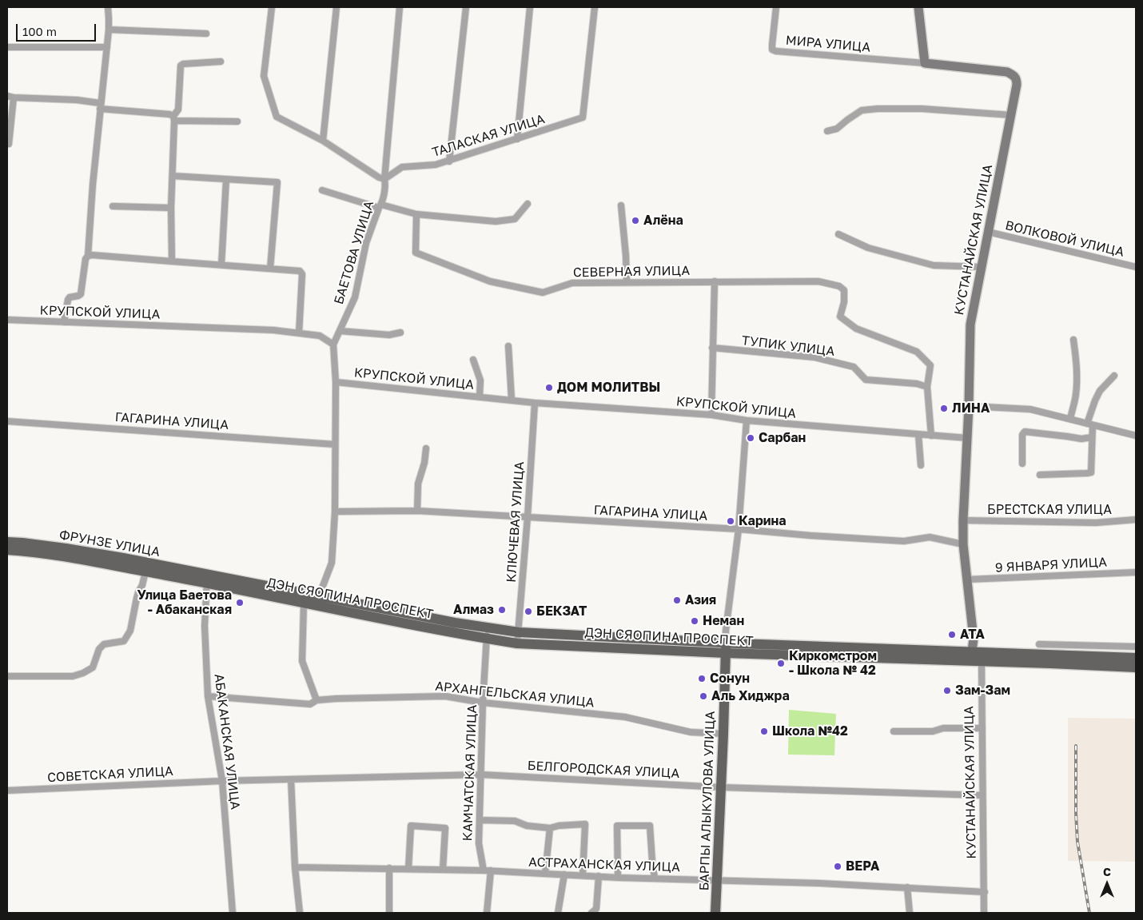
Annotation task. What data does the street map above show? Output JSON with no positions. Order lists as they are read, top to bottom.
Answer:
{
  "streets": {
    "main road": ["ФРУНЗЕ УЛИЦА", "ДЭН СЯОПИНА ПРОСПЕКТ", "БАРПЫ АЛЫКУЛОВА УЛИЦА"],
    "street": [
      "МИРА УЛИЦА",
      "ТАЛАСКАЯ УЛИЦА",
      "ВОЛКОВОЙ УЛИЦА",
      "КУСТАНАЙСКАЯ УЛИЦА",
      "БАЕТОВА УЛИЦА",
      "СЕВЕРНАЯ УЛИЦА",
      "КРУПСКОЙ УЛИЦА",
      "ТУПИК УЛИЦА",
      "ГАГАРИНА УЛИЦА",
      "БРЕСТСКАЯ УЛИЦА",
      "КЛЮЧЕВАЯ УЛИЦА",
      "9 ЯНВАРЯ УЛИЦА",
      "АРХАНГЕЛЬСКАЯ УЛИЦА",
      "АБАКАНСКАЯ УЛИЦА",
      "БЕЛГОРОДСКАЯ УЛИЦА",
      "КАМЧАТСКАЯ УЛИЦА",
      "СОВЕТСКАЯ УЛИЦА",
      "АСТРАХАНСКАЯ УЛИЦА"
    ]
  },
  "crossings": [
    ["МИРА УЛИЦА", "КУСТАНАЙСКАЯ УЛИЦА"],
    ["ТАЛАСКАЯ УЛИЦА", "БАЕТОВА УЛИЦА"],
    ["ВОЛКОВОЙ УЛИЦА", "КУСТАНАЙСКАЯ УЛИЦА"],
    ["КУСТАНАЙСКАЯ УЛИЦА", "КРУПСКОЙ УЛИЦА"],
    ["КУСТАНАЙСКАЯ УЛИЦА", "ГАГАРИНА УЛИЦА"],
    ["КУСТАНАЙСКАЯ УЛИЦА", "БРЕСТСКАЯ УЛИЦА"],
    ["КУСТАНАЙСКАЯ УЛИЦА", "9 ЯНВАРЯ УЛИЦА"],
    ["КУСТАНАЙСКАЯ УЛИЦА", "ДЭН СЯОПИНА ПРОСПЕКТ"],
    ["КУСТАНАЙСКАЯ УЛИЦА", "БЕЛГОРОДСКАЯ УЛИЦА"],
    ["КУСТАНАЙСКАЯ УЛИЦА", "АСТРАХАНСКАЯ УЛИЦА"],
    ["БАЕТОВА УЛИЦА", "КРУПСКОЙ УЛИЦА"],
    ["БАЕТОВА УЛИЦА", "ГАГАРИНА УЛИЦА"],
    ["БАЕТОВА УЛИЦА", "ДЭН СЯОПИНА ПРОСПЕКТ"],
    ["СЕВЕРНАЯ УЛИЦА", "ТУПИК УЛИЦА"],
    ["КРУПСКОЙ УЛИЦА", "КЛЮЧЕВАЯ УЛИЦА"],
    ["ГАГАРИНА УЛИЦА", "КЛЮЧЕВАЯ УЛИЦА"],
    ["КЛЮЧЕВАЯ УЛИЦА", "ДЭН СЯОПИНА ПРОСПЕКТ"],
    ["ФРУНЗЕ УЛИЦА", "ДЭН СЯОПИНА ПРОСПЕКТ"],
    ["ФРУНЗЕ УЛИЦА", "АБАКАНСКАЯ УЛИЦА"],
    ["ДЭН СЯОПИНА ПРОСПЕКТ", "АБАКАНСКАЯ УЛИЦА"],
    ["ДЭН СЯОПИНА ПРОСПЕКТ", "КАМЧАТСКАЯ УЛИЦА"],
    ["ДЭН СЯОПИНА ПРОСПЕКТ", "БАРПЫ АЛЫКУЛОВА УЛИЦА"],
    ["АРХАНГЕЛЬСКАЯ УЛИЦА", "АБАКАНСКАЯ УЛИЦА"],
    ["АРХАНГЕЛЬСКАЯ УЛИЦА", "КАМЧАТСКАЯ УЛИЦА"],
    ["АРХАНГЕЛЬСКАЯ УЛИЦА", "БАРПЫ АЛЫКУЛОВА УЛИЦА"],
    ["АБАКАНСКАЯ УЛИЦА", "БЕЛГОРОДСКАЯ УЛИЦА"],
    ["АБАКАНСКАЯ УЛИЦА", "СОВЕТСКАЯ УЛИЦА"],
    ["БЕЛГОРОДСКАЯ УЛИЦА", "КАМЧАТСКАЯ УЛИЦА"],
    ["БЕЛГОРОДСКАЯ УЛИЦА", "СОВЕТСКАЯ УЛИЦА"],
    ["БЕЛГОРОДСКАЯ УЛИЦА", "БАРПЫ АЛЫКУЛОВА УЛИЦА"],
    ["КАМЧАТСКАЯ УЛИЦА", "АСТРАХАНСКАЯ УЛИЦА"],
    ["БАРПЫ АЛЫКУЛОВА УЛИЦА", "АСТРАХАНСКАЯ УЛИЦА"]
  ],
  "places": [
    "Алёна",
    "ДОМ МОЛИТВЫ",
    "ЛИНА",
    "Сарбан",
    "Карина",
    "Азия",
    "Улица Баетова - Абаканская",
    "Алмаз",
    "БЕКЗАТ",
    "Неман",
    "АТА",
    "Киркомстром - Школа № 42",
    "Сонун",
    "Зам-Зам",
    "Аль Хиджра",
    "Школа №42",
    "ВЕРА"
  ],
  "scale_bar": "100 m",
  "north": "top"
}
